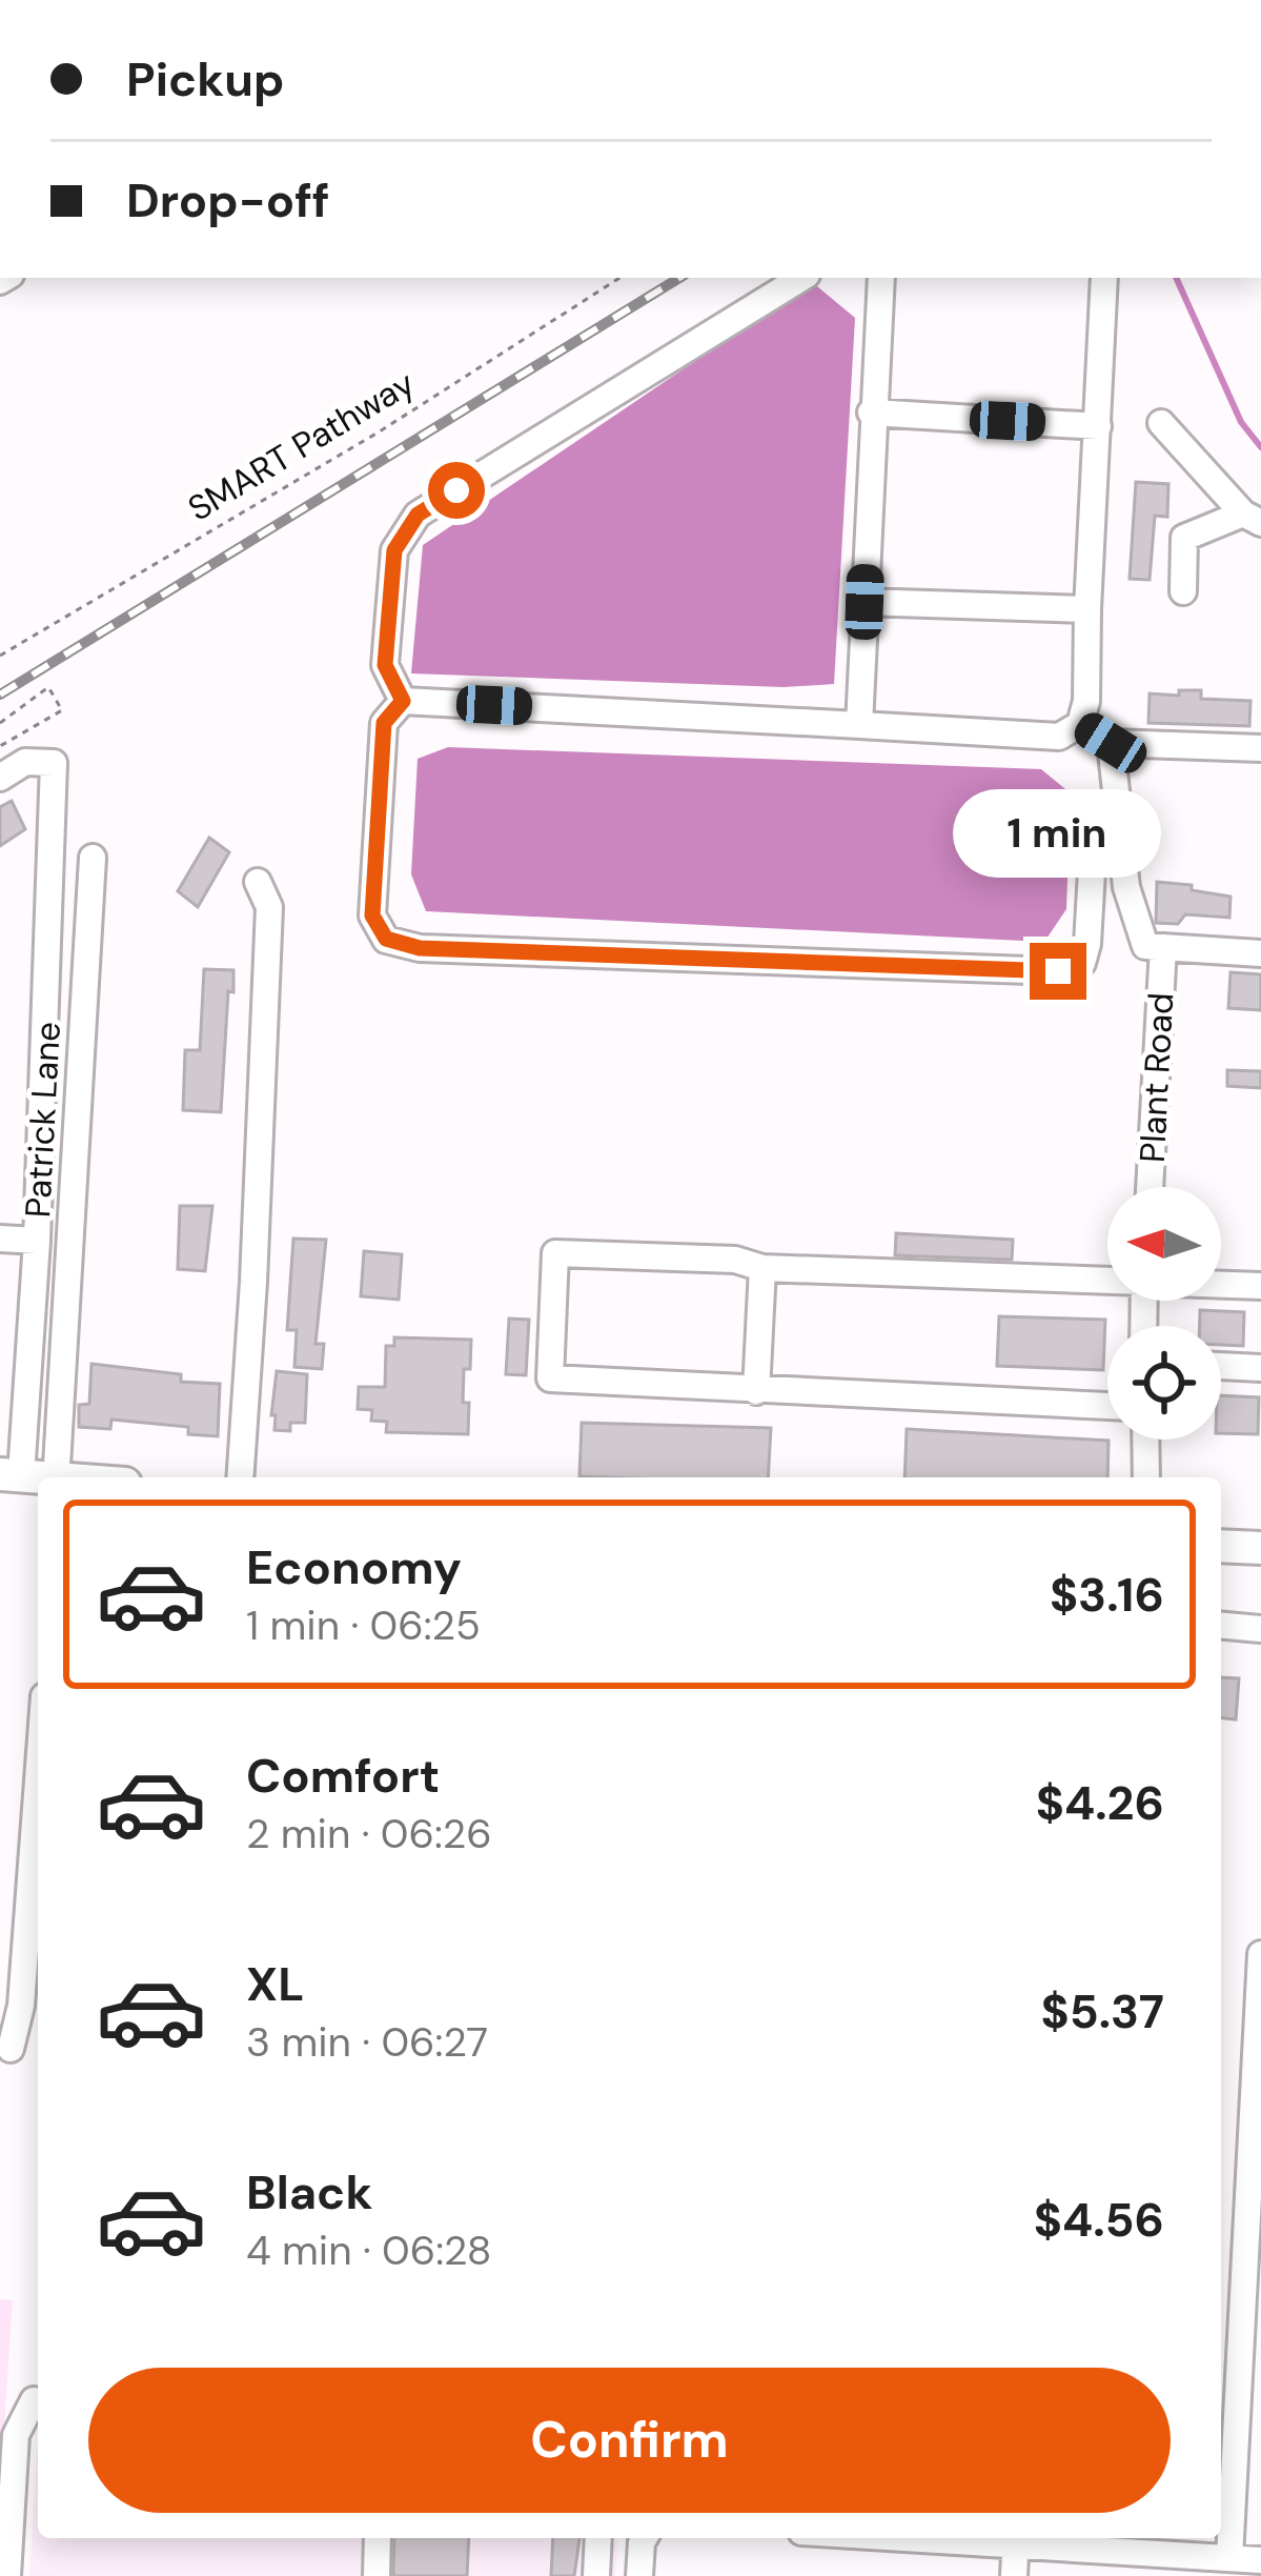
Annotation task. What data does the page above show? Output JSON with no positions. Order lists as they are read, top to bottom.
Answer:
{
  "streets": {
    "street": ["Plant Road", "Patrick Lane"],
    "path": ["SMART Pathway"]
  },
  "north": "left",
  "page": {
    "banner": ["Pickup", "Drop-off"],
    "bubble": "1 min",
    "list": [
      {
        "name": "Economy",
        "note": "1 min · 06:25",
        "value": "$3.16"
      },
      {
        "name": "Comfort",
        "note": "2 min · 06:26",
        "value": "$4.26"
      },
      {
        "name": "XL",
        "note": "3 min · 06:27",
        "value": "$5.37"
      },
      {
        "name": "Black",
        "note": "4 min · 06:28",
        "value": "$4.56"
      }
    ],
    "buttons": "Confirm"
  }
}
